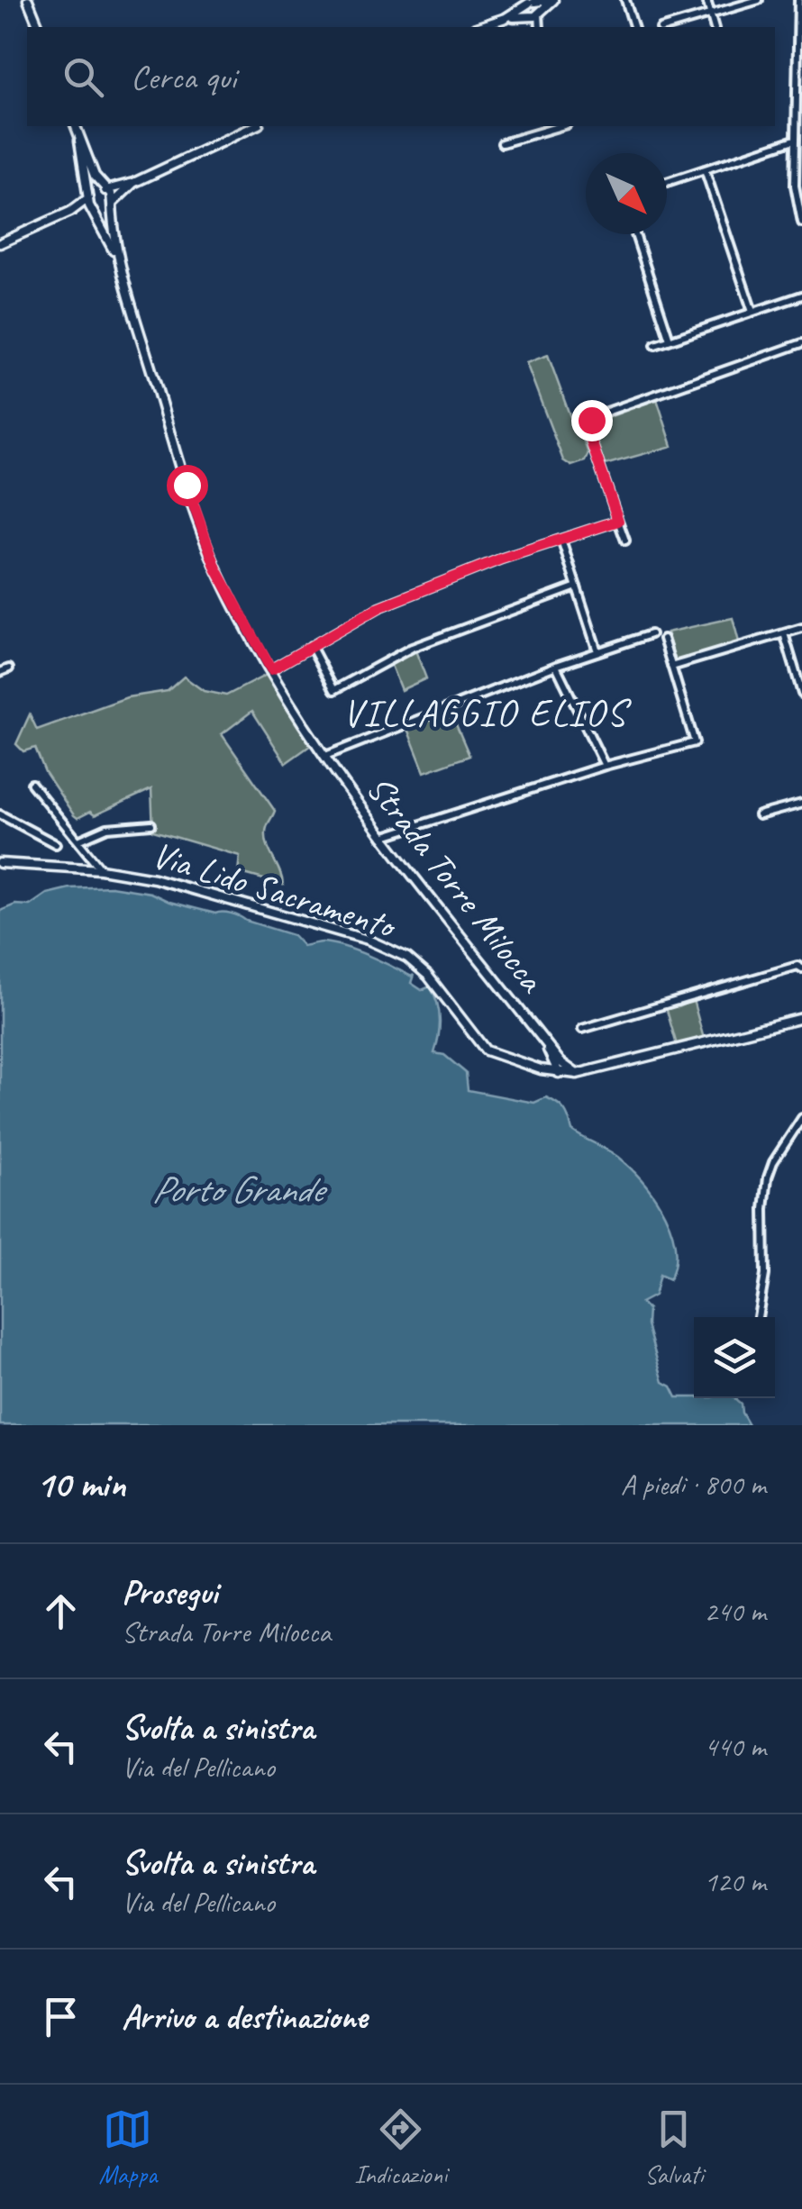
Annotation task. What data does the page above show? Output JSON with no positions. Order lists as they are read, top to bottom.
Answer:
{
  "streets": {
    "street": ["Strada Torre Milocca", "Via Lido Sacramento"]
  },
  "crossings": [
    ["Strada Torre Milocca", "Via Lido Sacramento"]
  ],
  "districts": ["VILLAGGIO ELIOS"],
  "water": ["Porto Grande"],
  "north": "bottom right",
  "page": {
    "search": "Cerca qui",
    "heading": ["10 min", "A piedi · 800 m"],
    "list": [
      ["Prosegui", "Strada Torre Milocca", "240 m"],
      ["Svolta a sinistra", "Via del Pellicano", "440 m"],
      ["Svolta a sinistra", "Via del Pellicano", "120 m"],
      "Arrivo a destinazione"
    ],
    "nav": ["Mappa", "Indicazioni", "Salvati"]
  }
}
